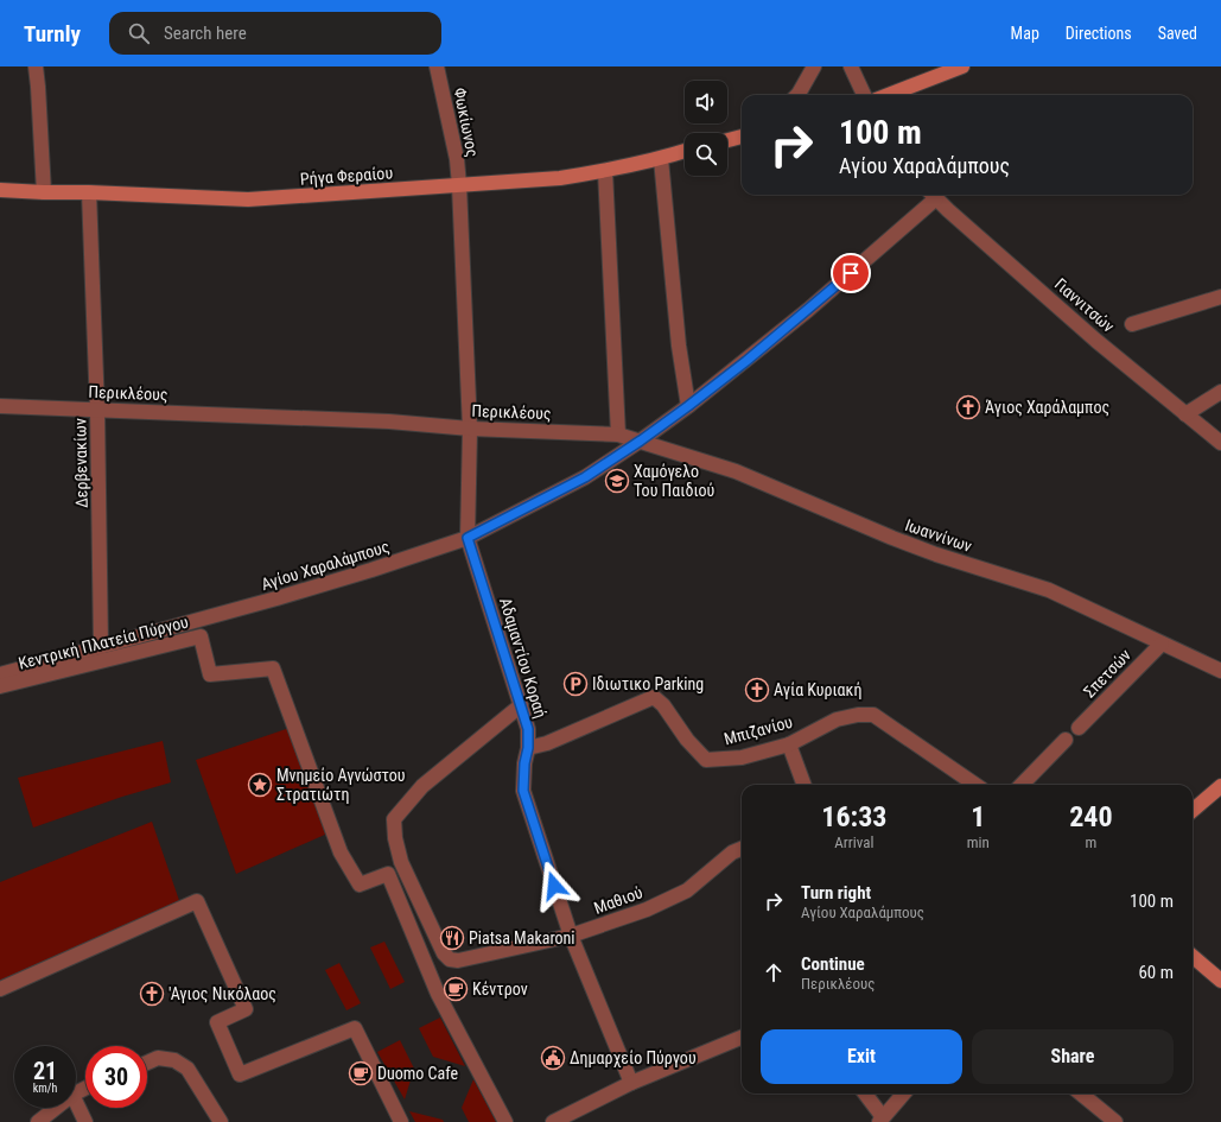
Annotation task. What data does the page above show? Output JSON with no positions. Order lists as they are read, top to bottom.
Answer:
{
  "streets": {
    "street": [
      "Φωκίωνος",
      "Ρήγα Φεραίου",
      "Γιαννιτσών",
      "Περικλέους",
      "Δερβενακίων",
      "Ιωαννίνων",
      "Αγίου Χαραλάμπους",
      "Κεντρική Πλατεία Πύργου",
      "Αδαμαντίου Κοραή",
      "Σπετσών",
      "Μπιζανίου",
      "Μαθιού"
    ]
  },
  "crossings": [
    ["Φωκίωνος", "Ρήγα Φεραίου"],
    ["Φωκίωνος", "Περικλέους"],
    ["Φωκίωνος", "Αδαμαντίου Κοραή"],
    ["Ρήγα Φεραίου", "Δερβενακίων"],
    ["Περικλέους", "Δερβενακίων"],
    ["Περικλέους", "Ιωαννίνων"],
    ["Περικλέους", "Αγίου Χαραλάμπους"],
    ["Περικλέους", "Αδαμαντίου Κοραή"],
    ["Δερβενακίων", "Αγίου Χαραλάμπους"],
    ["Ιωαννίνων", "Αγίου Χαραλάμπους"],
    ["Ιωαννίνων", "Σπετσών"],
    ["Αγίου Χαραλάμπους", "Αδαμαντίου Κοραή"],
    ["Αδαμαντίου Κοραή", "Μπιζανίου"],
    ["Αδαμαντίου Κοραή", "Μαθιού"]
  ],
  "places": {
    "church": ["Άγιος Χαράλαμπος", "Αγία Κυριακή", "'Αγιος Νικόλαος"],
    "school or university": ["Χαμόγελο Του Παιδιού"],
    "parking": ["Ιδιωτικο Parking"],
    "place": ["Μνημείο Αγνώστου Στρατιώτη"],
    "restaurant": ["Piatsa Makaroni"],
    "cafe": ["Κέντρον", "Duomo Cafe"],
    "public building": ["Δημαρχείο Πύργου"]
  },
  "page": {
    "header": "Turnly",
    "search": "Search here",
    "nav": ["Map", "Directions", "Saved"],
    "turn": ["100 m", "Αγίου Χαραλάμπους"],
    "eta": [
      "16:33",
      "Arrival",
      "1",
      "min",
      "240",
      "m"
    ],
    "list": [
      {
        "name": "Turn right",
        "note": "Αγίου Χαραλάμπους",
        "value": "100 m"
      },
      {
        "name": "Continue",
        "note": "Περικλέους",
        "value": "60 m"
      }
    ],
    "buttons": ["Exit", "Share"],
    "speed": "21 km/h",
    "limit": "30"
  }
}
